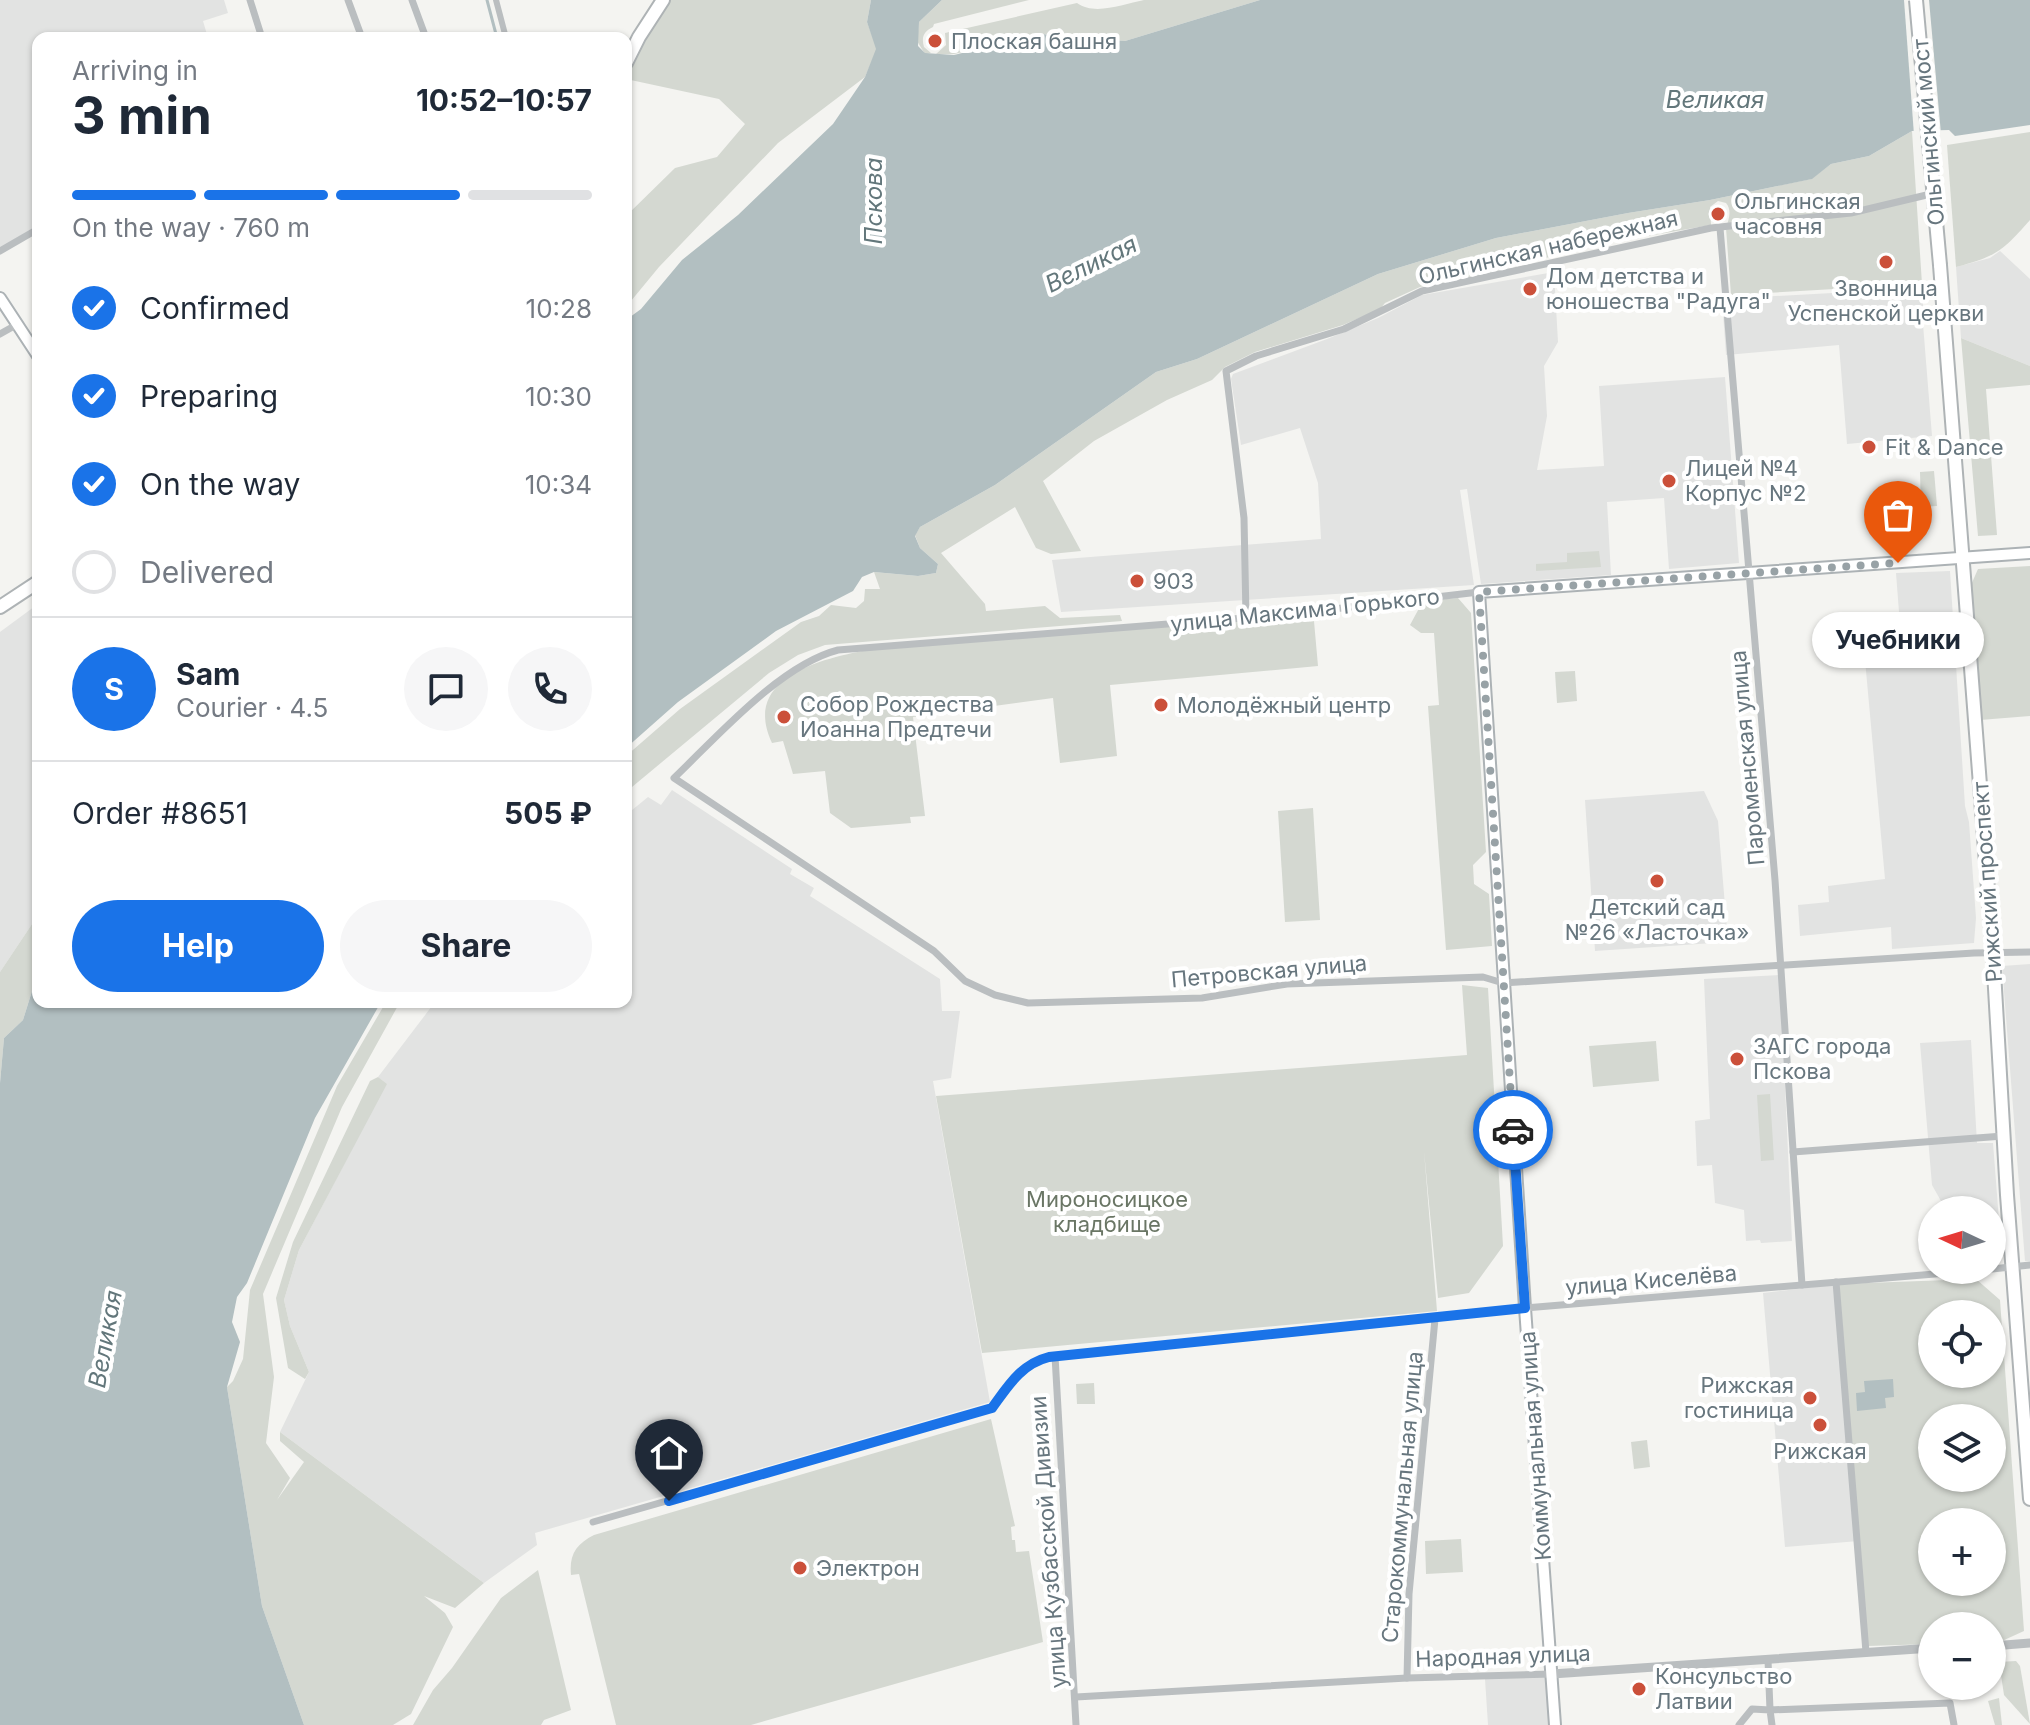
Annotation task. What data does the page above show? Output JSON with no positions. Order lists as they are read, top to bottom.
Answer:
{
  "streets": {
    "main road": [
      "Ольгинский мост",
      "улица Максима Горького",
      "Рижский проспект",
      "Коммунальная улица"
    ],
    "street": [
      "Ольгинская набережная",
      "Пароменская улица",
      "Петровская улица",
      "улица Киселёва",
      "Старокоммунальная улица",
      "улица Кузбасской Дивизии",
      "Народная улица"
    ]
  },
  "crossings": [
    ["Ольгинский мост", "Рижский проспект"],
    ["Ольгинская набережная", "улица Максима Горького"],
    ["Ольгинская набережная", "Пароменская улица"],
    ["улица Максима Горького", "Пароменская улица"],
    ["улица Максима Горького", "Рижский проспект"],
    ["улица Максима Горького", "Петровская улица"],
    ["улица Максима Горького", "Коммунальная улица"],
    ["Пароменская улица", "Петровская улица"],
    ["Пароменская улица", "улица Киселёва"],
    ["Рижский проспект", "Петровская улица"],
    ["Петровская улица", "Коммунальная улица"],
    ["улица Киселёва", "Коммунальная улица"],
    ["улица Киселёва", "Старокоммунальная улица"],
    ["улица Киселёва", "улица Кузбасской Дивизии"],
    ["Коммунальная улица", "Народная улица"],
    ["Старокоммунальная улица", "Народная улица"],
    ["улица Кузбасской Дивизии", "Народная улица"]
  ],
  "water": ["Великая", "Пскова"],
  "parks": ["Мироносицкое кладбище"],
  "places": [
    "Плоская башня",
    "Ольгинская часовня",
    "Звонница Успенской церкви",
    "Дом детства и юношества \"Радуга\"",
    "Fit & Dance",
    "Лицей №4 Корпус №2",
    "Учебники",
    "903",
    "Молодёжный центр",
    "Собор Рождества Иоанна Предтечи",
    "Детский сад №26 «Ласточка»",
    "ЗАГС города Пскова",
    "Рижская гостиница",
    "Рижская",
    "Электрон",
    "Консульство Латвии"
  ],
  "north": "left",
  "page": {
    "heading": ["3 min", "Arriving in", "10:52–10:57"],
    "panel": [
      "Sam",
      "Courier · 4.5",
      "Order #8651",
      "505 ₽"
    ],
    "bar": "On the way · 760 m",
    "list": [
      ["Confirmed", "10:28"],
      ["Preparing", "10:30"],
      ["On the way", "10:34"],
      "Delivered"
    ],
    "bubble": "Учебники",
    "round": "S",
    "buttons": ["Help", "Share"],
    "map_buttons": ["+", "−"]
  }
}
